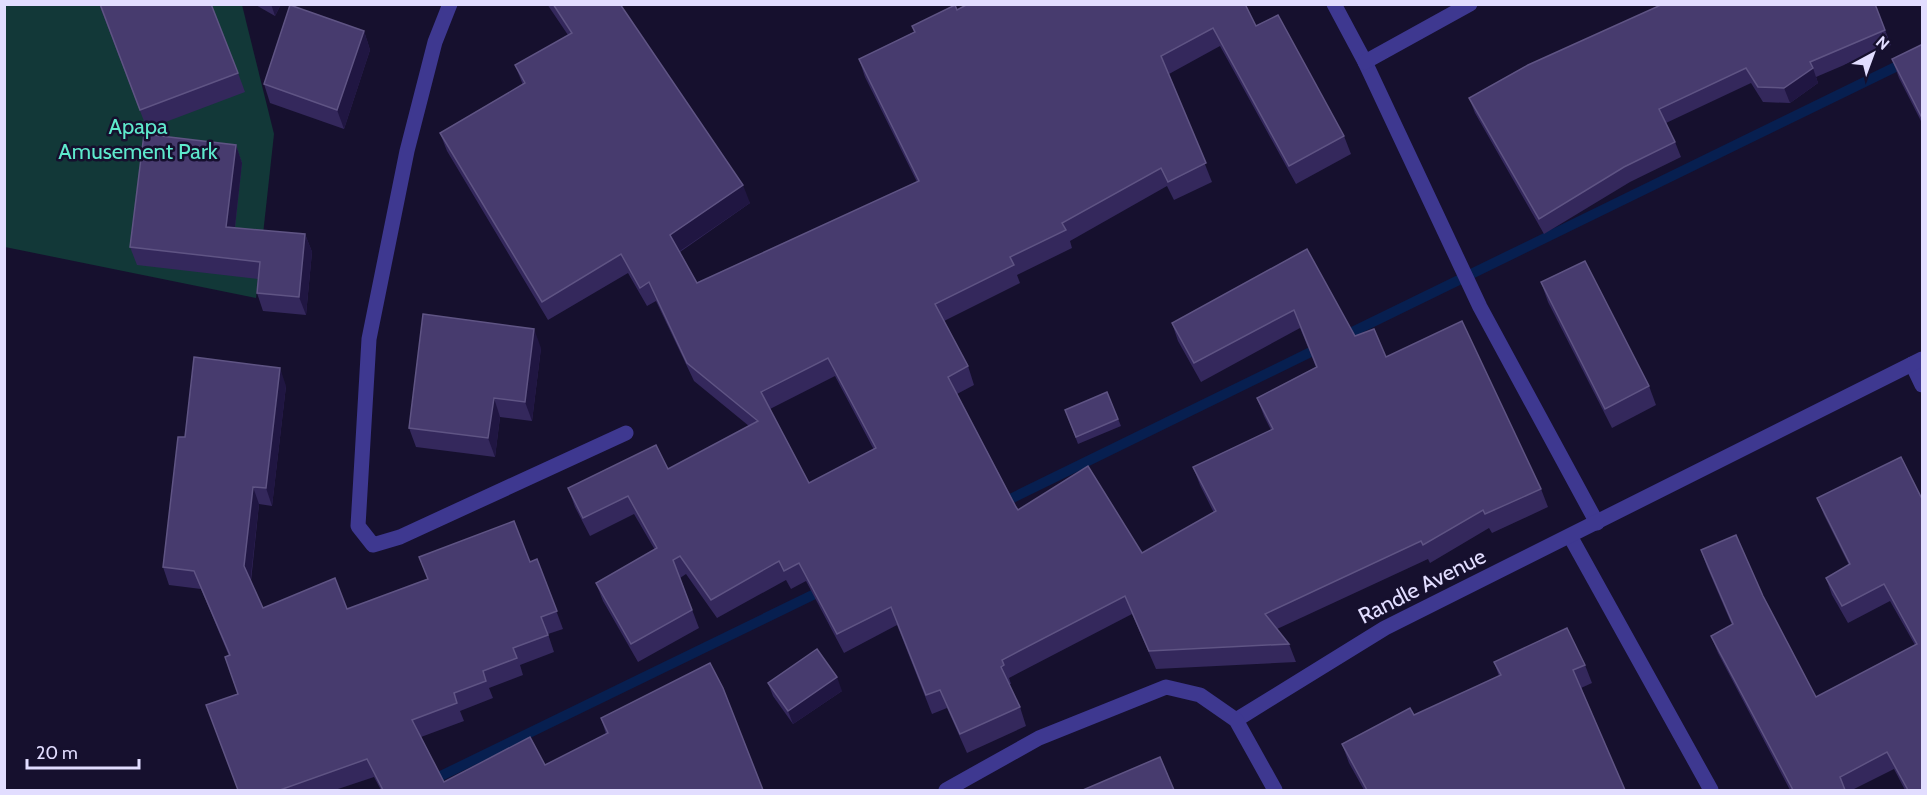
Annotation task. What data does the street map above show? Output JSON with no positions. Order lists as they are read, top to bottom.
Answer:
{
  "streets": {
    "street": ["Randle Avenue"]
  },
  "parks": ["Apapa Amusement Park"],
  "scale_bar": "20 m",
  "north": "top right"
}
